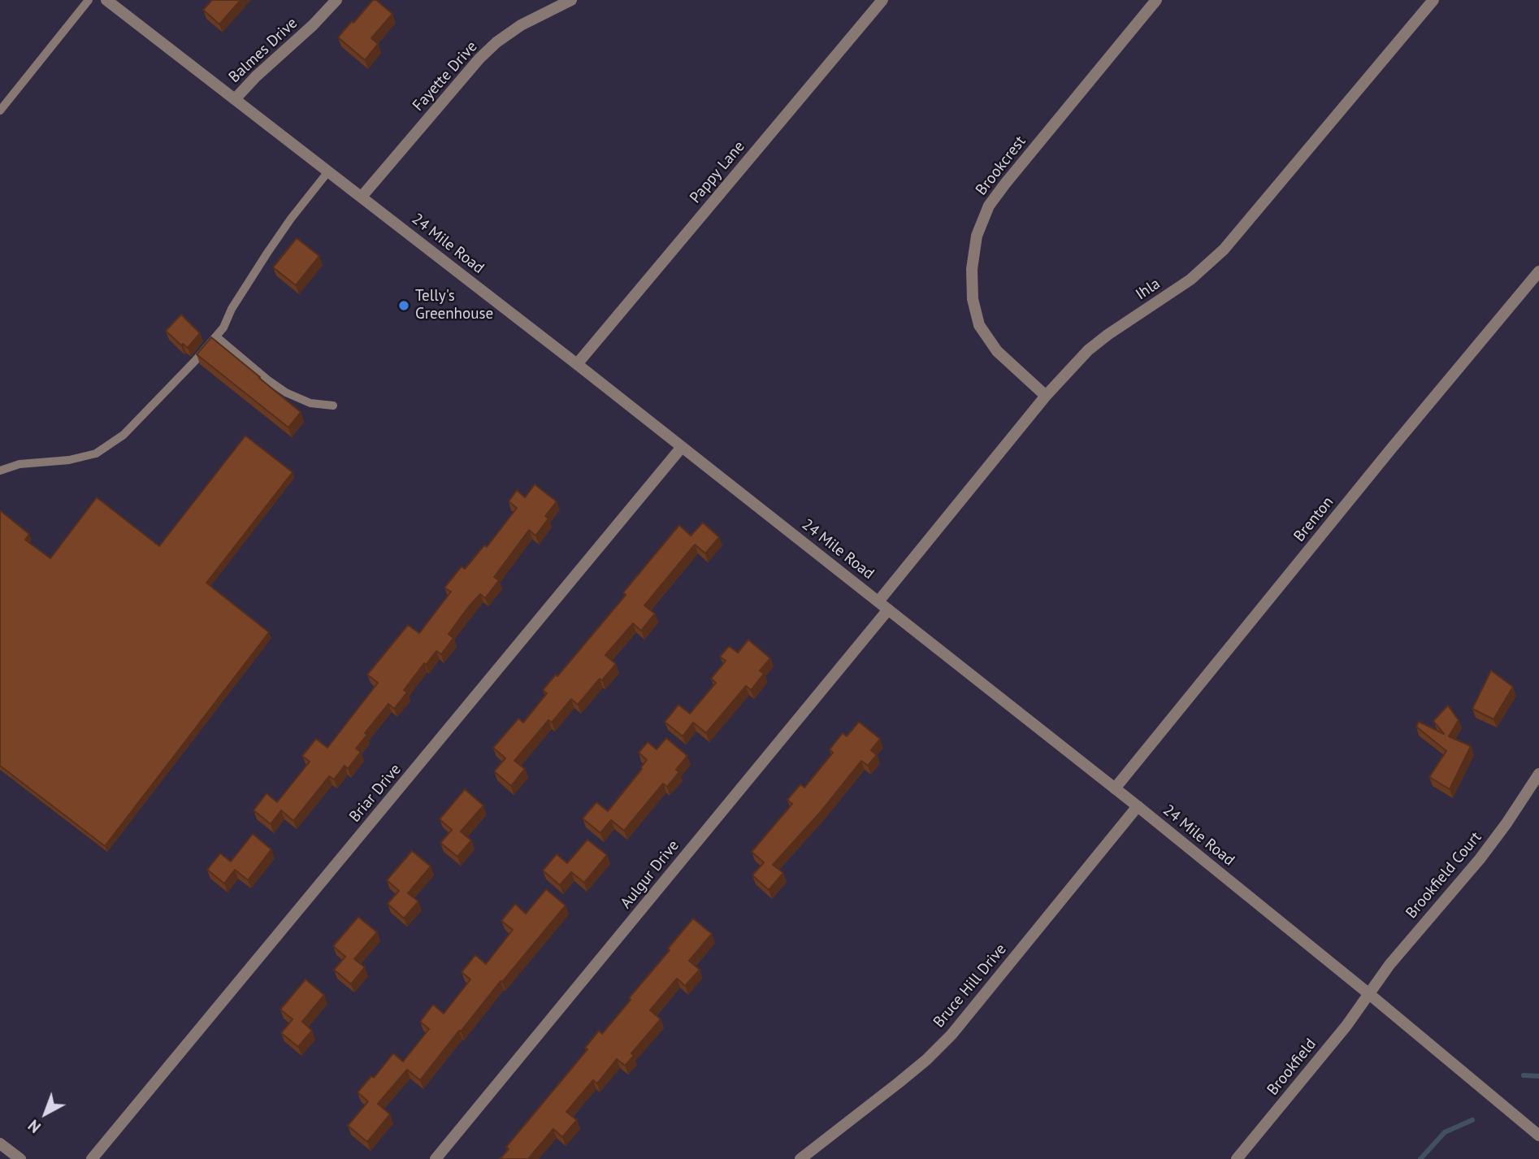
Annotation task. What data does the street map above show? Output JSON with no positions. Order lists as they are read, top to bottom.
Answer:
{
  "streets": {
    "street": [
      "Balmes Drive",
      "Fayette Drive",
      "Brookcrest",
      "Pappy Lane",
      "24 Mile Road",
      "Ihla",
      "Brenton",
      "Briar Drive",
      "Aulgur Drive",
      "Brookfield Court",
      "Bruce Hill Drive",
      "Brookfield"
    ]
  },
  "crossings": [
    ["Balmes Drive", "24 Mile Road"],
    ["Fayette Drive", "24 Mile Road"],
    ["Brookcrest", "Ihla"],
    ["Pappy Lane", "24 Mile Road"],
    ["24 Mile Road", "Ihla"],
    ["24 Mile Road", "Brenton"],
    ["24 Mile Road", "Briar Drive"],
    ["24 Mile Road", "Aulgur Drive"],
    ["24 Mile Road", "Brookfield Court"],
    ["24 Mile Road", "Bruce Hill Drive"],
    ["24 Mile Road", "Brookfield"],
    ["Brookfield Court", "Brookfield"]
  ],
  "places": ["Telly's Greenhouse"],
  "north": "bottom left"
}
